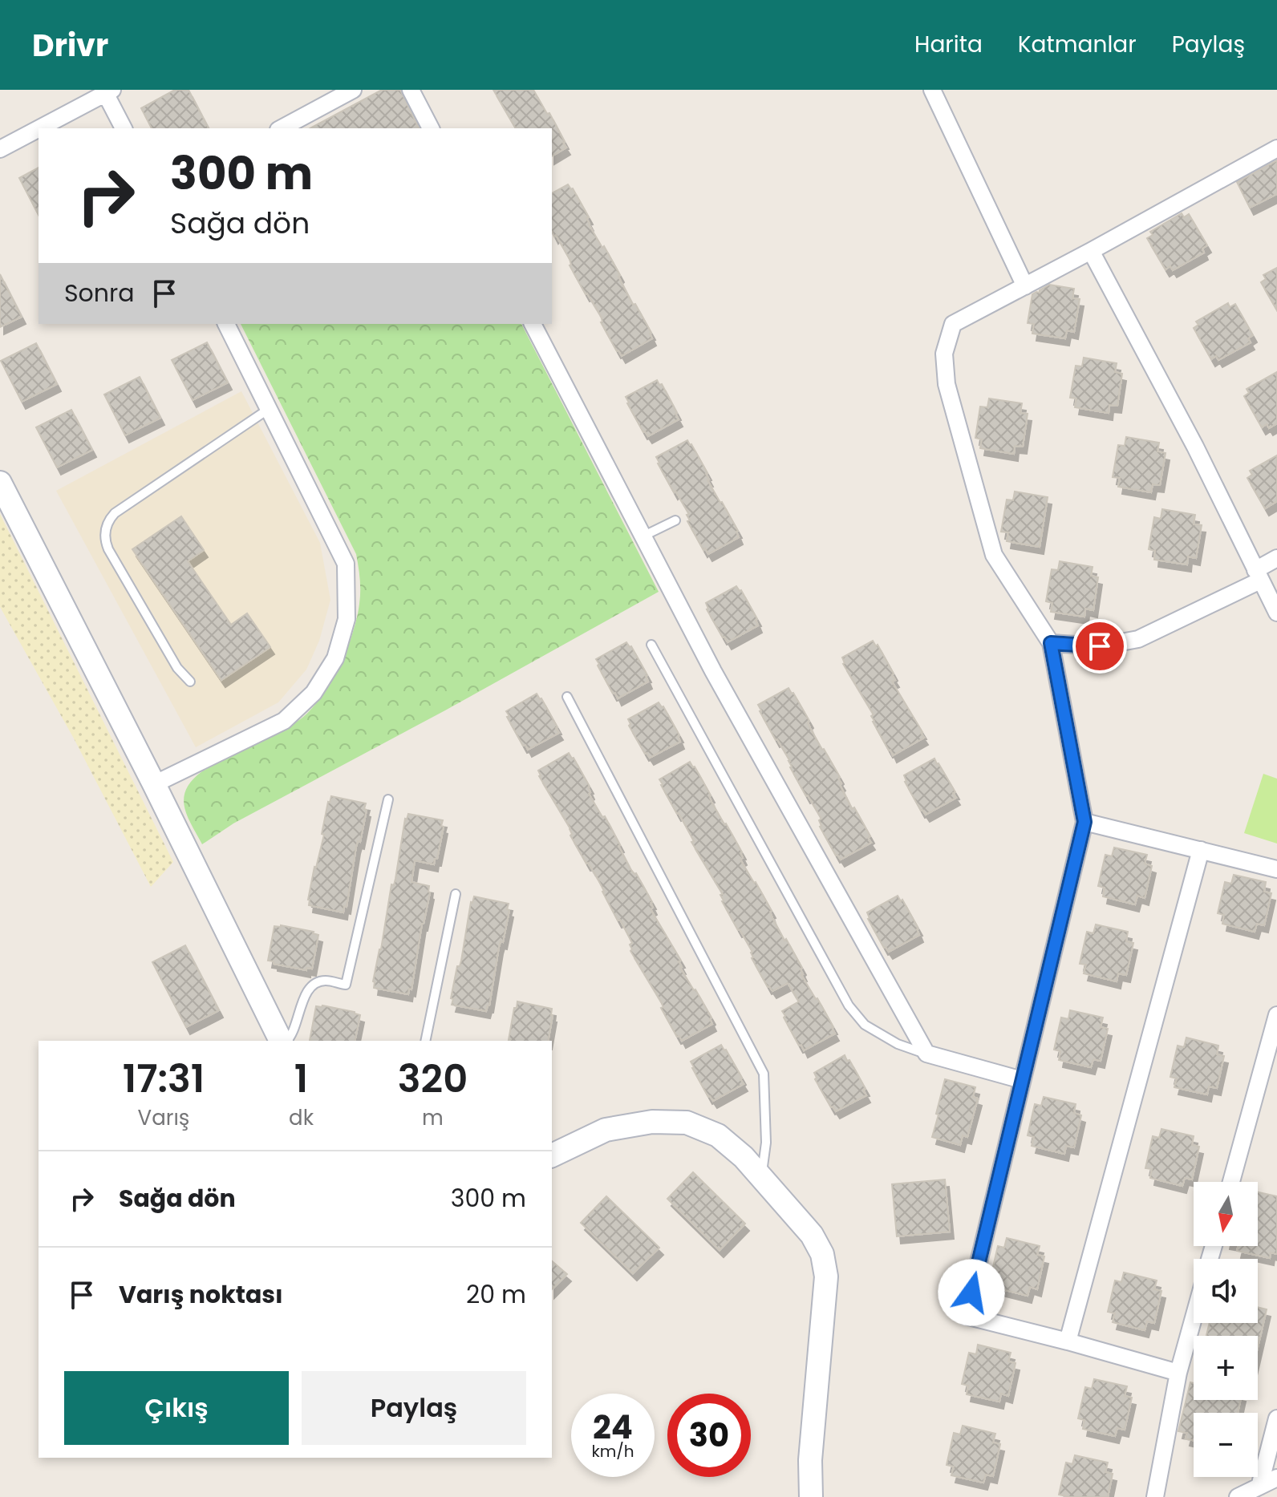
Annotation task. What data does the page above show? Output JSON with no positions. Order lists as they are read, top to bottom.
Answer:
{
  "north": "bottom",
  "page": {
    "header": "Drivr",
    "nav": ["Harita", "Katmanlar", "Paylaş"],
    "turn": ["300 m", "Sağa dön"],
    "then": "Sonra",
    "eta": [
      "17:31",
      "Varış",
      "1",
      "dk",
      "320",
      "m"
    ],
    "list": [
      {
        "name": "Sağa dön",
        "value": "300 m"
      },
      {
        "name": "Varış noktası",
        "value": "20 m"
      }
    ],
    "map_buttons": ["+", "−"],
    "buttons": ["Çıkış", "Paylaş"],
    "speed": "24 km/h",
    "limit": "30"
  }
}
